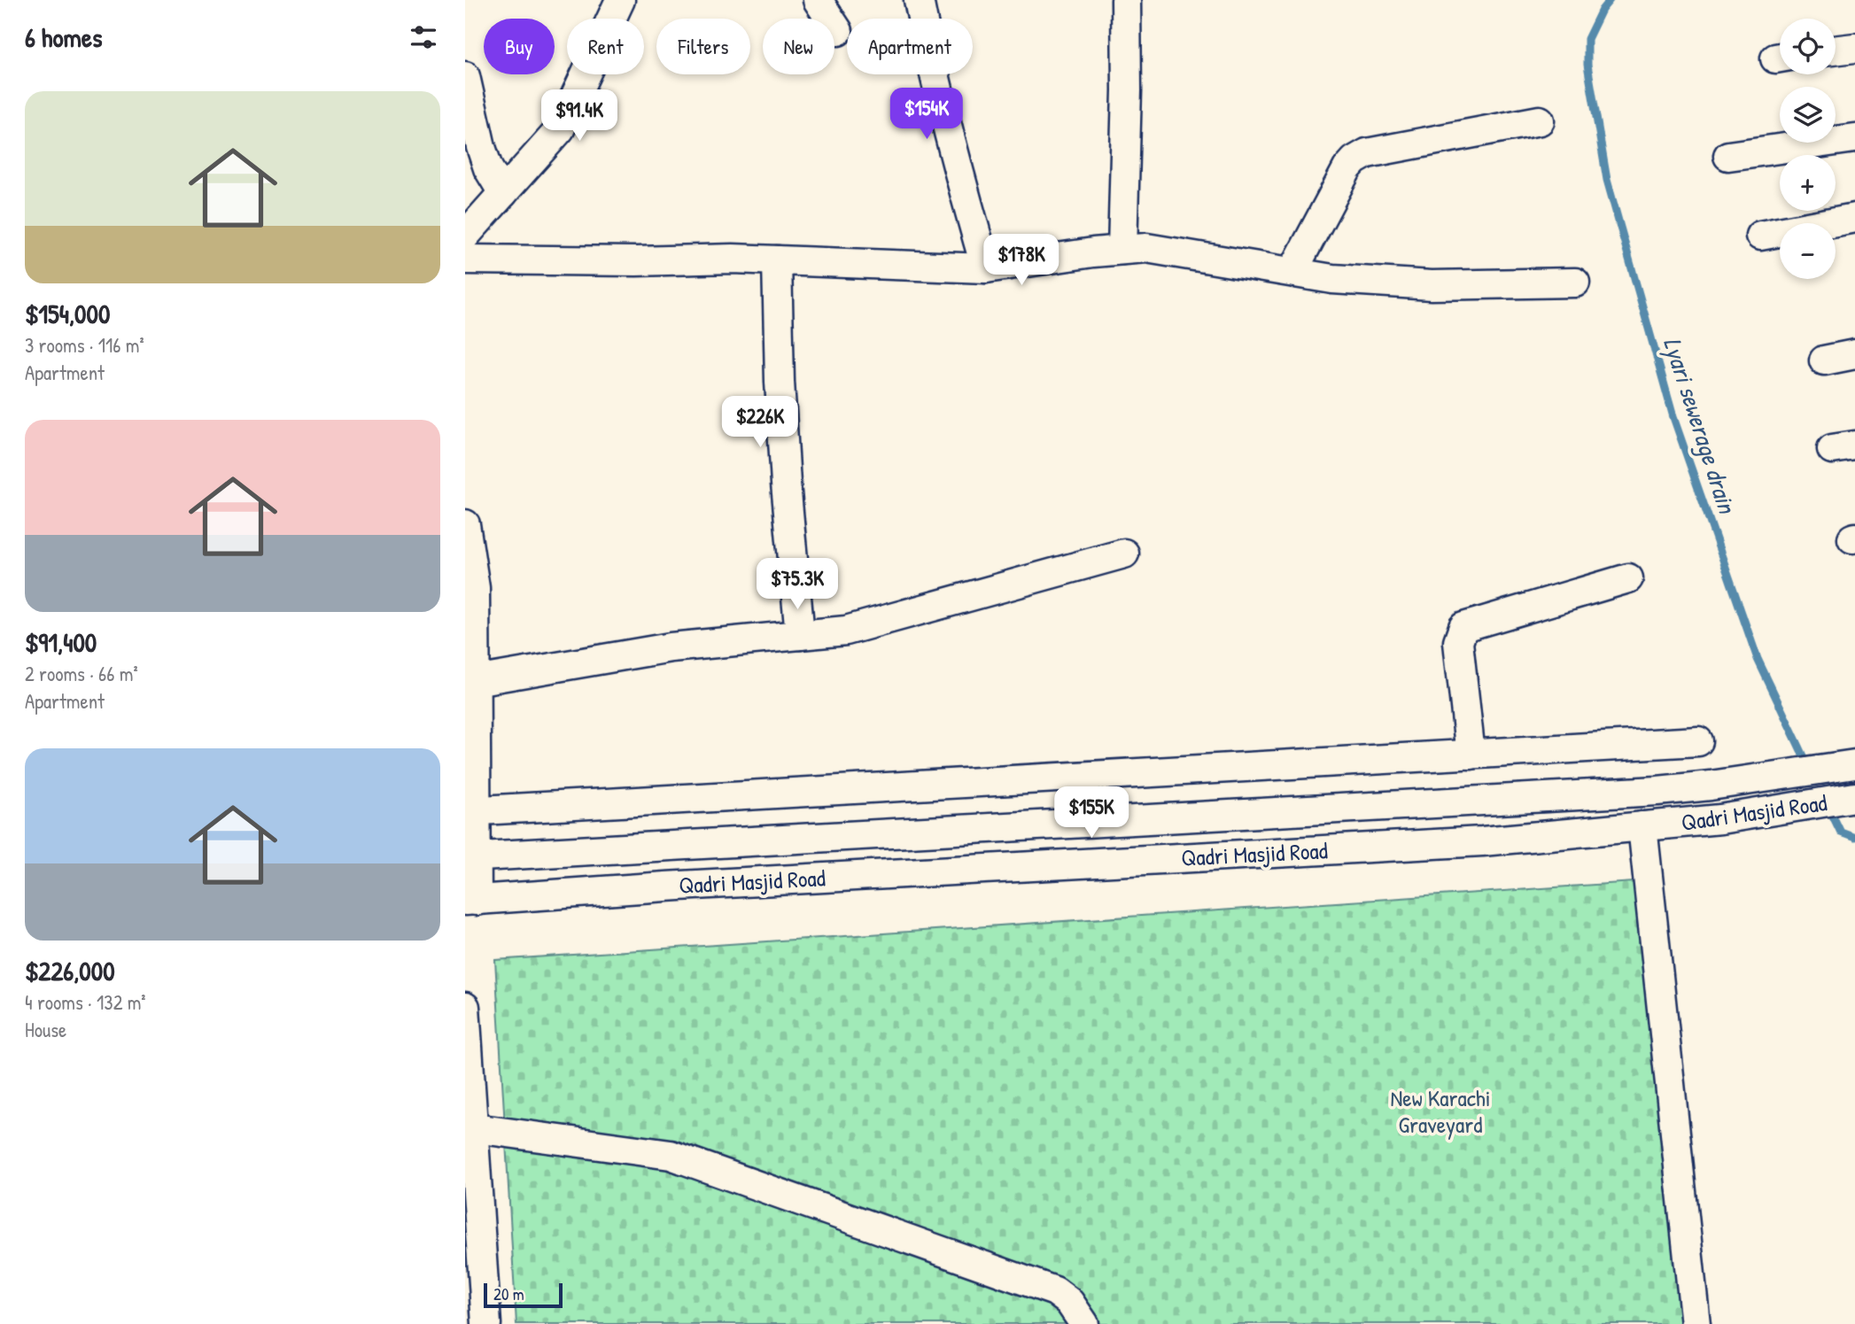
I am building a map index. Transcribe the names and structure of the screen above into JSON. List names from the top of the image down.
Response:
{
  "streets": {
    "street": ["Qadri Masjid Road"]
  },
  "water": ["Lyari sewerage drain"],
  "parks": ["New Karachi Graveyard"],
  "scale_bar": "20 m",
  "page": {
    "heading": "6 homes",
    "map_buttons": ["+", "−"],
    "chip": [
      "Buy",
      "Rent",
      "Filters",
      "New",
      "Apartment"
    ],
    "list": [
      {
        "name": "$154,000",
        "note": "3 rooms · 116 m² · Apartment"
      },
      {
        "name": "$91,400",
        "note": "2 rooms · 66 m² · Apartment"
      },
      {
        "name": "$226,000",
        "note": "4 rooms · 132 m² · House"
      }
    ],
    "price": [
      "$154K",
      "$91.4K",
      "$178K",
      "$226K",
      "$75.3K",
      "$155K"
    ],
    "scale": "20 m"
  }
}
